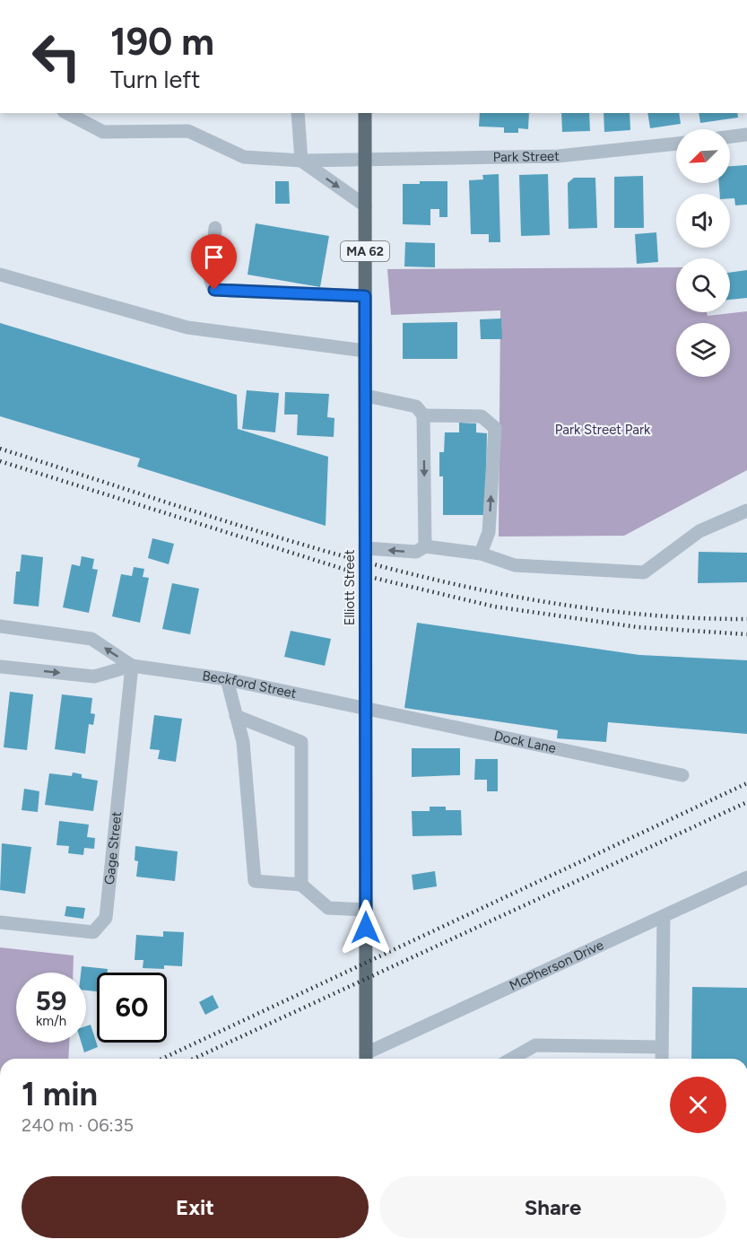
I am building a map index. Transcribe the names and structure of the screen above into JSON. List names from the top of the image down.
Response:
{
  "streets": {
    "main road": ["MA 62", "Elliott Street"],
    "street": [
      "Park Street",
      "Beckford Street",
      "Dock Lane",
      "Gage Street",
      "McPherson Drive"
    ]
  },
  "crossings": [
    ["Park Street", "Elliott Street"],
    ["Elliott Street", "Beckford Street"],
    ["Elliott Street", "Dock Lane"],
    ["Elliott Street", "McPherson Drive"],
    ["Beckford Street", "Dock Lane"],
    ["Beckford Street", "Gage Street"]
  ],
  "parks": ["Park Street Park"],
  "north": "bottom left",
  "page": {
    "turn": ["190 m", "Turn left"],
    "speed": "59 km/h",
    "limit": "60",
    "heading": ["1 min", "240 m · 06:35"],
    "buttons": ["Exit", "Share"]
  }
}
